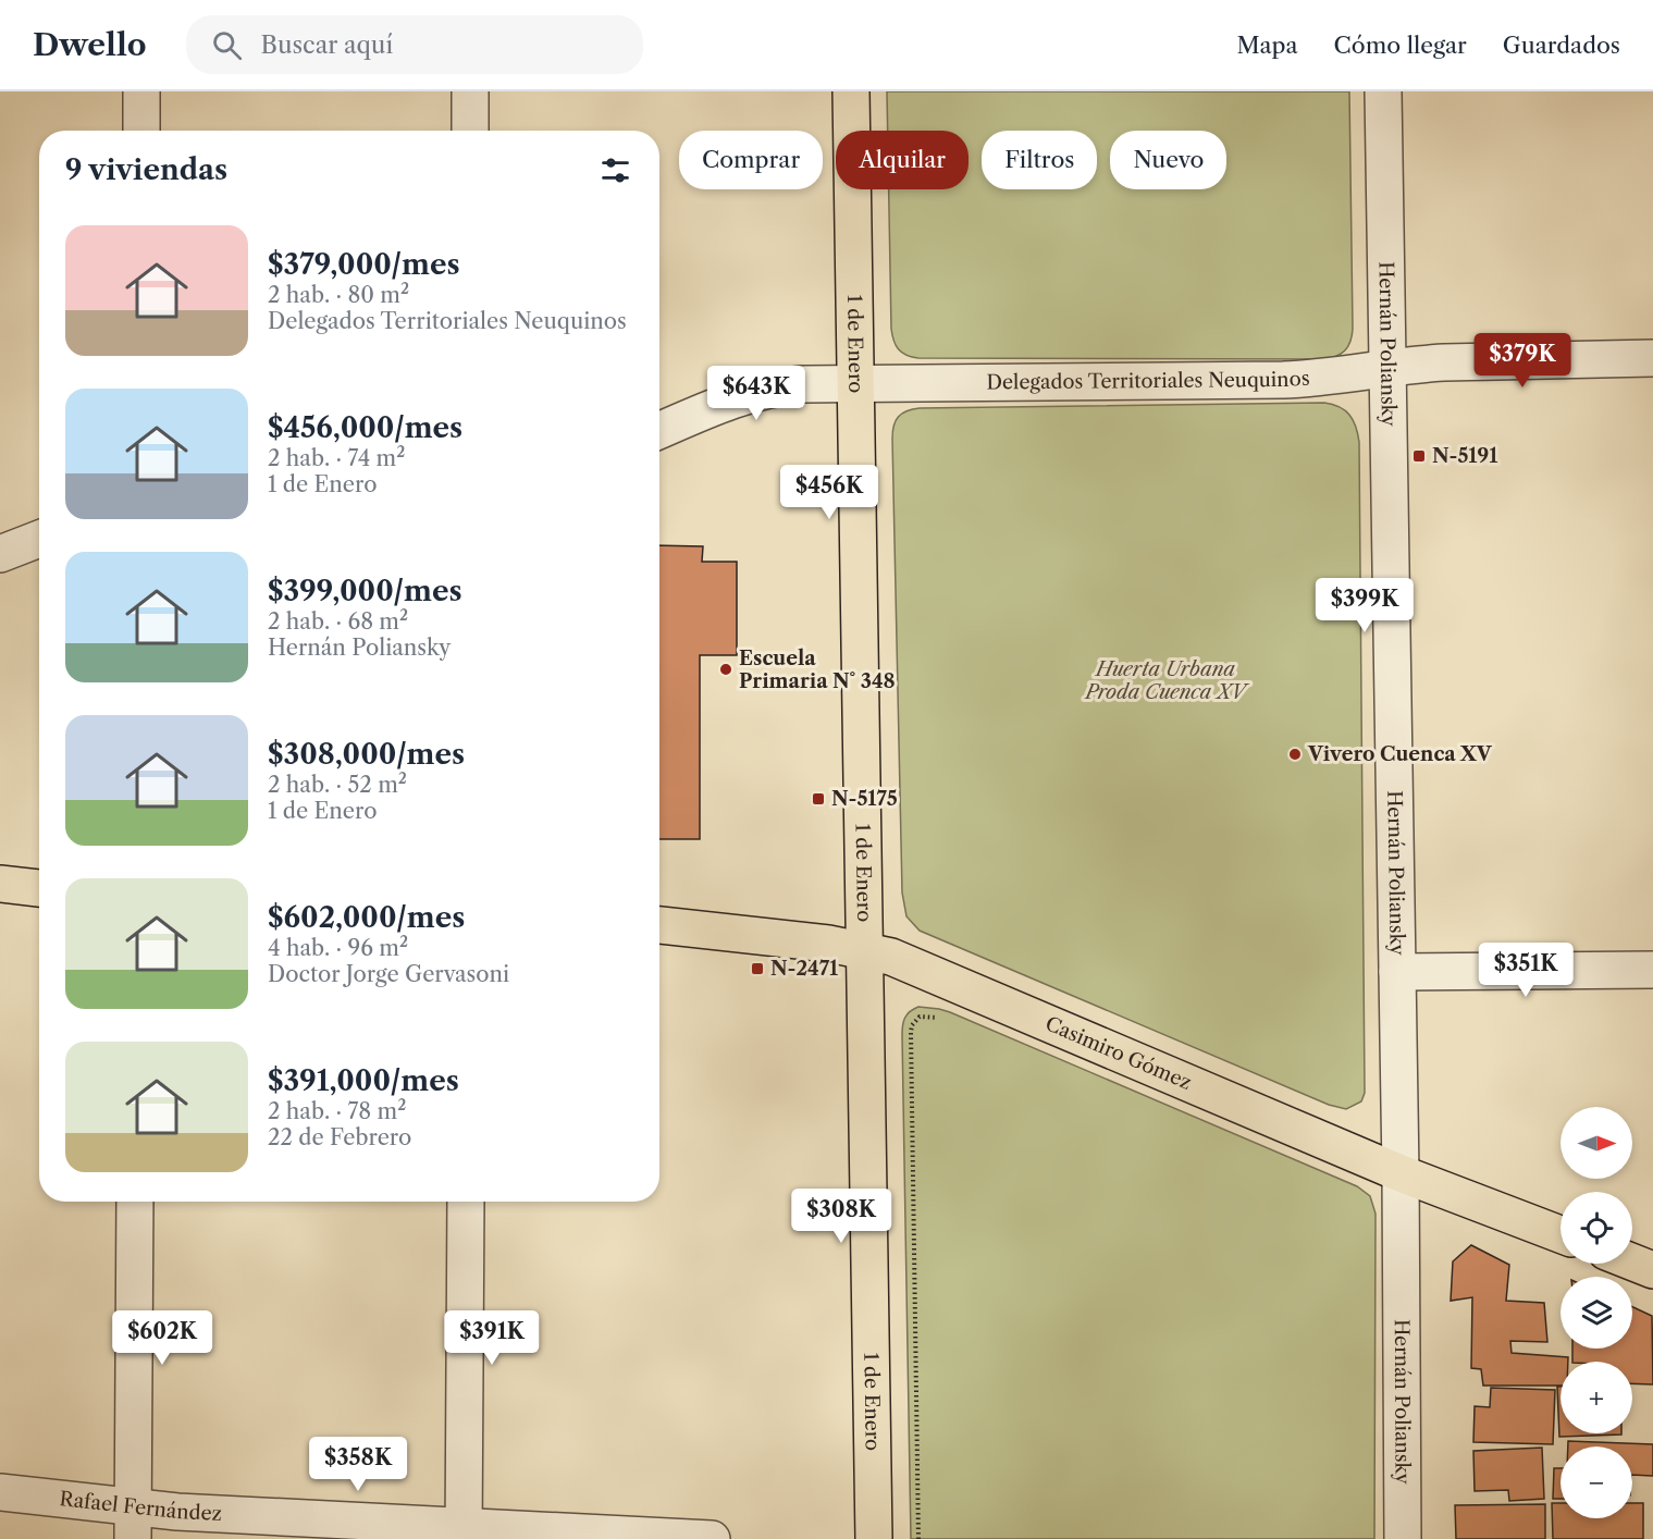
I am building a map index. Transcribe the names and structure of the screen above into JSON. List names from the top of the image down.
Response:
{
  "streets": {
    "main road": ["1 de Enero", "Casimiro Gómez"],
    "street": ["Hernán Poliansky", "Delegados Territoriales Neuquinos", "Rafael Fernández"]
  },
  "crossings": [
    ["1 de Enero", "Delegados Territoriales Neuquinos"],
    ["1 de Enero", "Casimiro Gómez"],
    ["Hernán Poliansky", "Delegados Territoriales Neuquinos"],
    ["Hernán Poliansky", "Casimiro Gómez"]
  ],
  "parks": ["Huerta Urbana Proda Cuenca XV"],
  "places": {
    "transit": ["N-5191", "N-5175", "N-2471"],
    "other": ["Escuela Primaria N° 348", "Vivero Cuenca XV"]
  },
  "north": "right",
  "page": {
    "header": "Dwello",
    "search": "Buscar aquí",
    "nav": ["Mapa", "Cómo llegar", "Guardados"],
    "chip": [
      "Comprar",
      "Alquilar",
      "Filtros",
      "Nuevo"
    ],
    "heading": "9 viviendas",
    "list": [
      {
        "name": "$379,000/mes",
        "note": "2 hab. · 80 m² · Delegados Territoriales Neuquinos"
      },
      {
        "name": "$456,000/mes",
        "note": "2 hab. · 74 m² · 1 de Enero"
      },
      {
        "name": "$399,000/mes",
        "note": "2 hab. · 68 m² · Hernán Poliansky"
      },
      {
        "name": "$308,000/mes",
        "note": "2 hab. · 52 m² · 1 de Enero"
      },
      {
        "name": "$602,000/mes",
        "note": "4 hab. · 96 m² · Doctor Jorge Gervasoni"
      },
      {
        "name": "$391,000/mes",
        "note": "2 hab. · 78 m² · 22 de Febrero"
      }
    ],
    "price": [
      "$379K",
      "$643K",
      "$456K",
      "$399K",
      "$351K",
      "$308K",
      "$602K",
      "$391K",
      "$358K"
    ],
    "map_buttons": ["+", "−"]
  }
}
